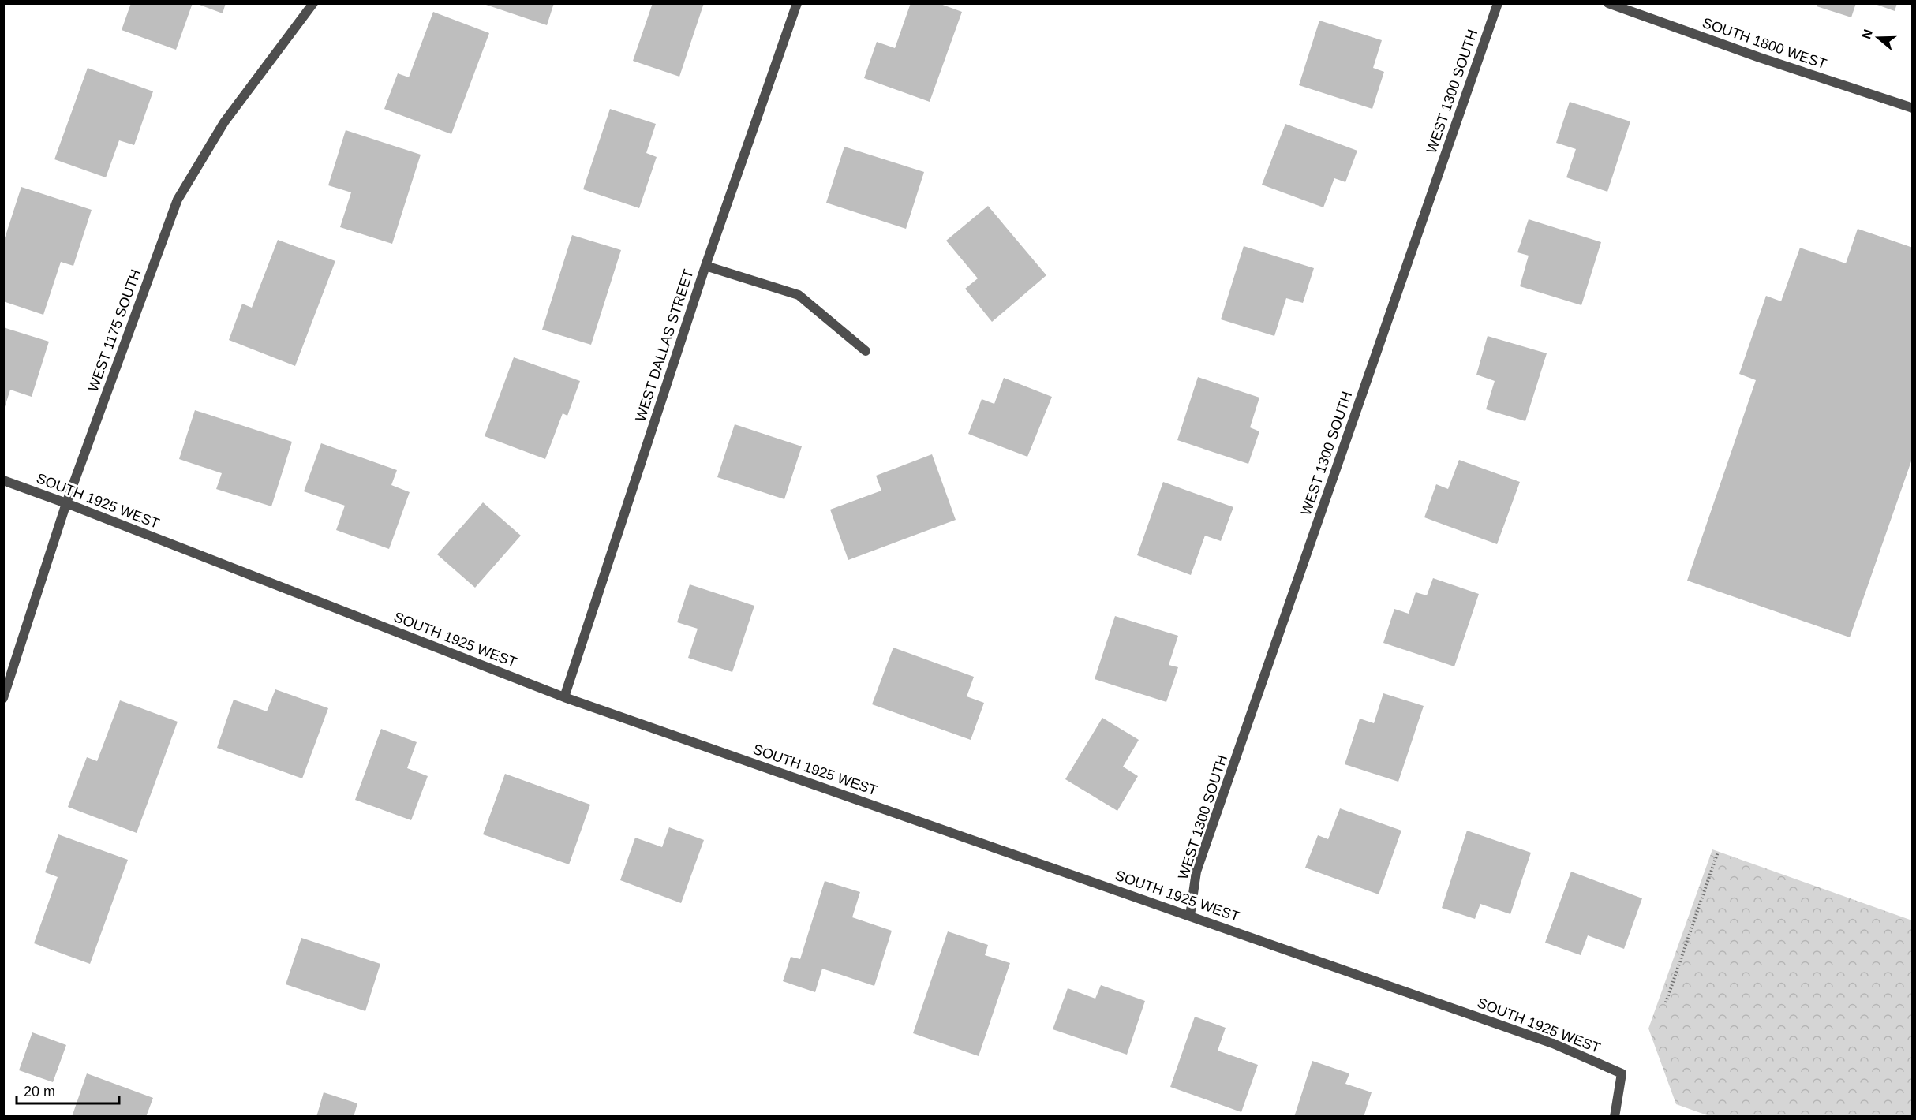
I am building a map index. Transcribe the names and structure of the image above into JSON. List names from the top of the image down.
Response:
{
  "streets": {
    "street": [
      "SOUTH 1800 WEST",
      "WEST 1300 SOUTH",
      "WEST 1175 SOUTH",
      "WEST DALLAS STREET",
      "SOUTH 1925 WEST"
    ]
  },
  "crossings": [
    ["WEST 1300 SOUTH", "SOUTH 1925 WEST"],
    ["WEST 1175 SOUTH", "SOUTH 1925 WEST"],
    ["WEST DALLAS STREET", "SOUTH 1925 WEST"]
  ],
  "scale_bar": "20 m",
  "north": "left"
}
